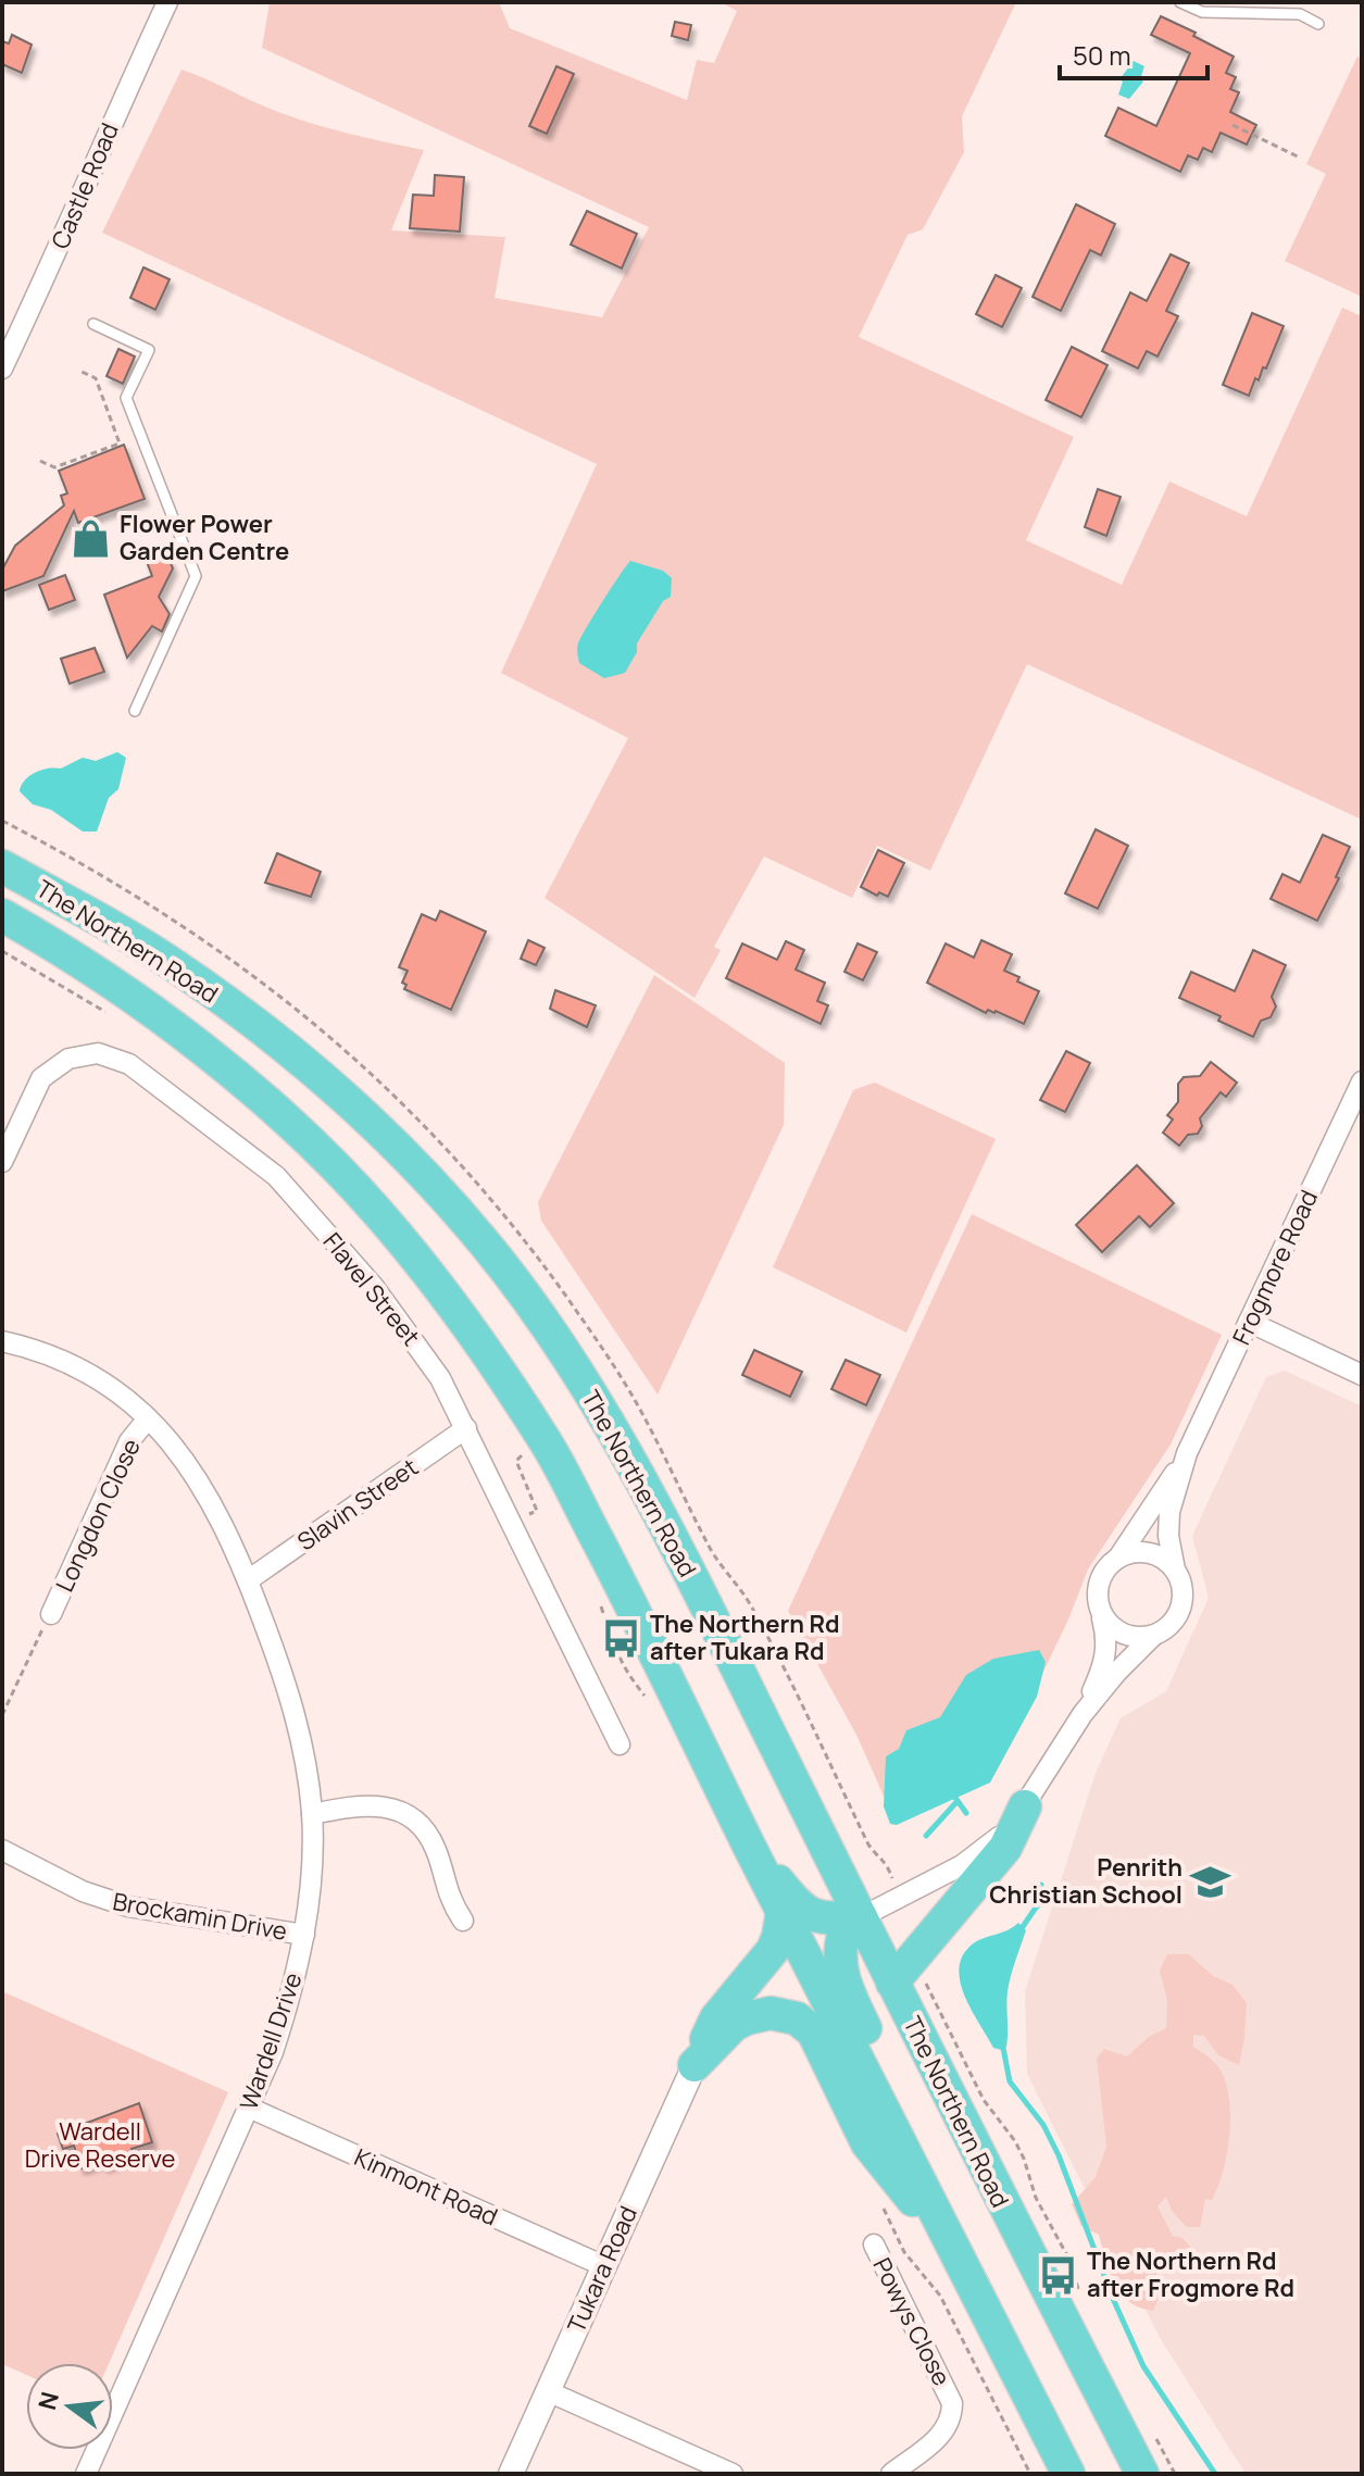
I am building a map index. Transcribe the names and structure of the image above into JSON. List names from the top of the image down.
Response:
{
  "streets": {
    "highway": ["The Northern Road"],
    "street": [
      "Castle Road",
      "Frogmore Road",
      "Flavel Street",
      "Slavin Street",
      "Longdon Close",
      "Brockamin Drive",
      "Wardell Drive",
      "Kinmont Road",
      "Tukara Road",
      "Powys Close"
    ]
  },
  "crossings": [
    ["Flavel Street", "Slavin Street"],
    ["Slavin Street", "Wardell Drive"],
    ["Longdon Close", "Wardell Drive"],
    ["Brockamin Drive", "Wardell Drive"],
    ["Wardell Drive", "Kinmont Road"],
    ["Kinmont Road", "Tukara Road"]
  ],
  "parks": ["Wardell Drive Reserve"],
  "places": {
    "shop": ["Flower Power Garden Centre"],
    "bus stop": ["The Northern Rd after Tukara Rd", "The Northern Rd after Frogmore Rd"],
    "school or university": ["Penrith Christian School"]
  },
  "scale_bar": "50 m",
  "north": "left"
}
